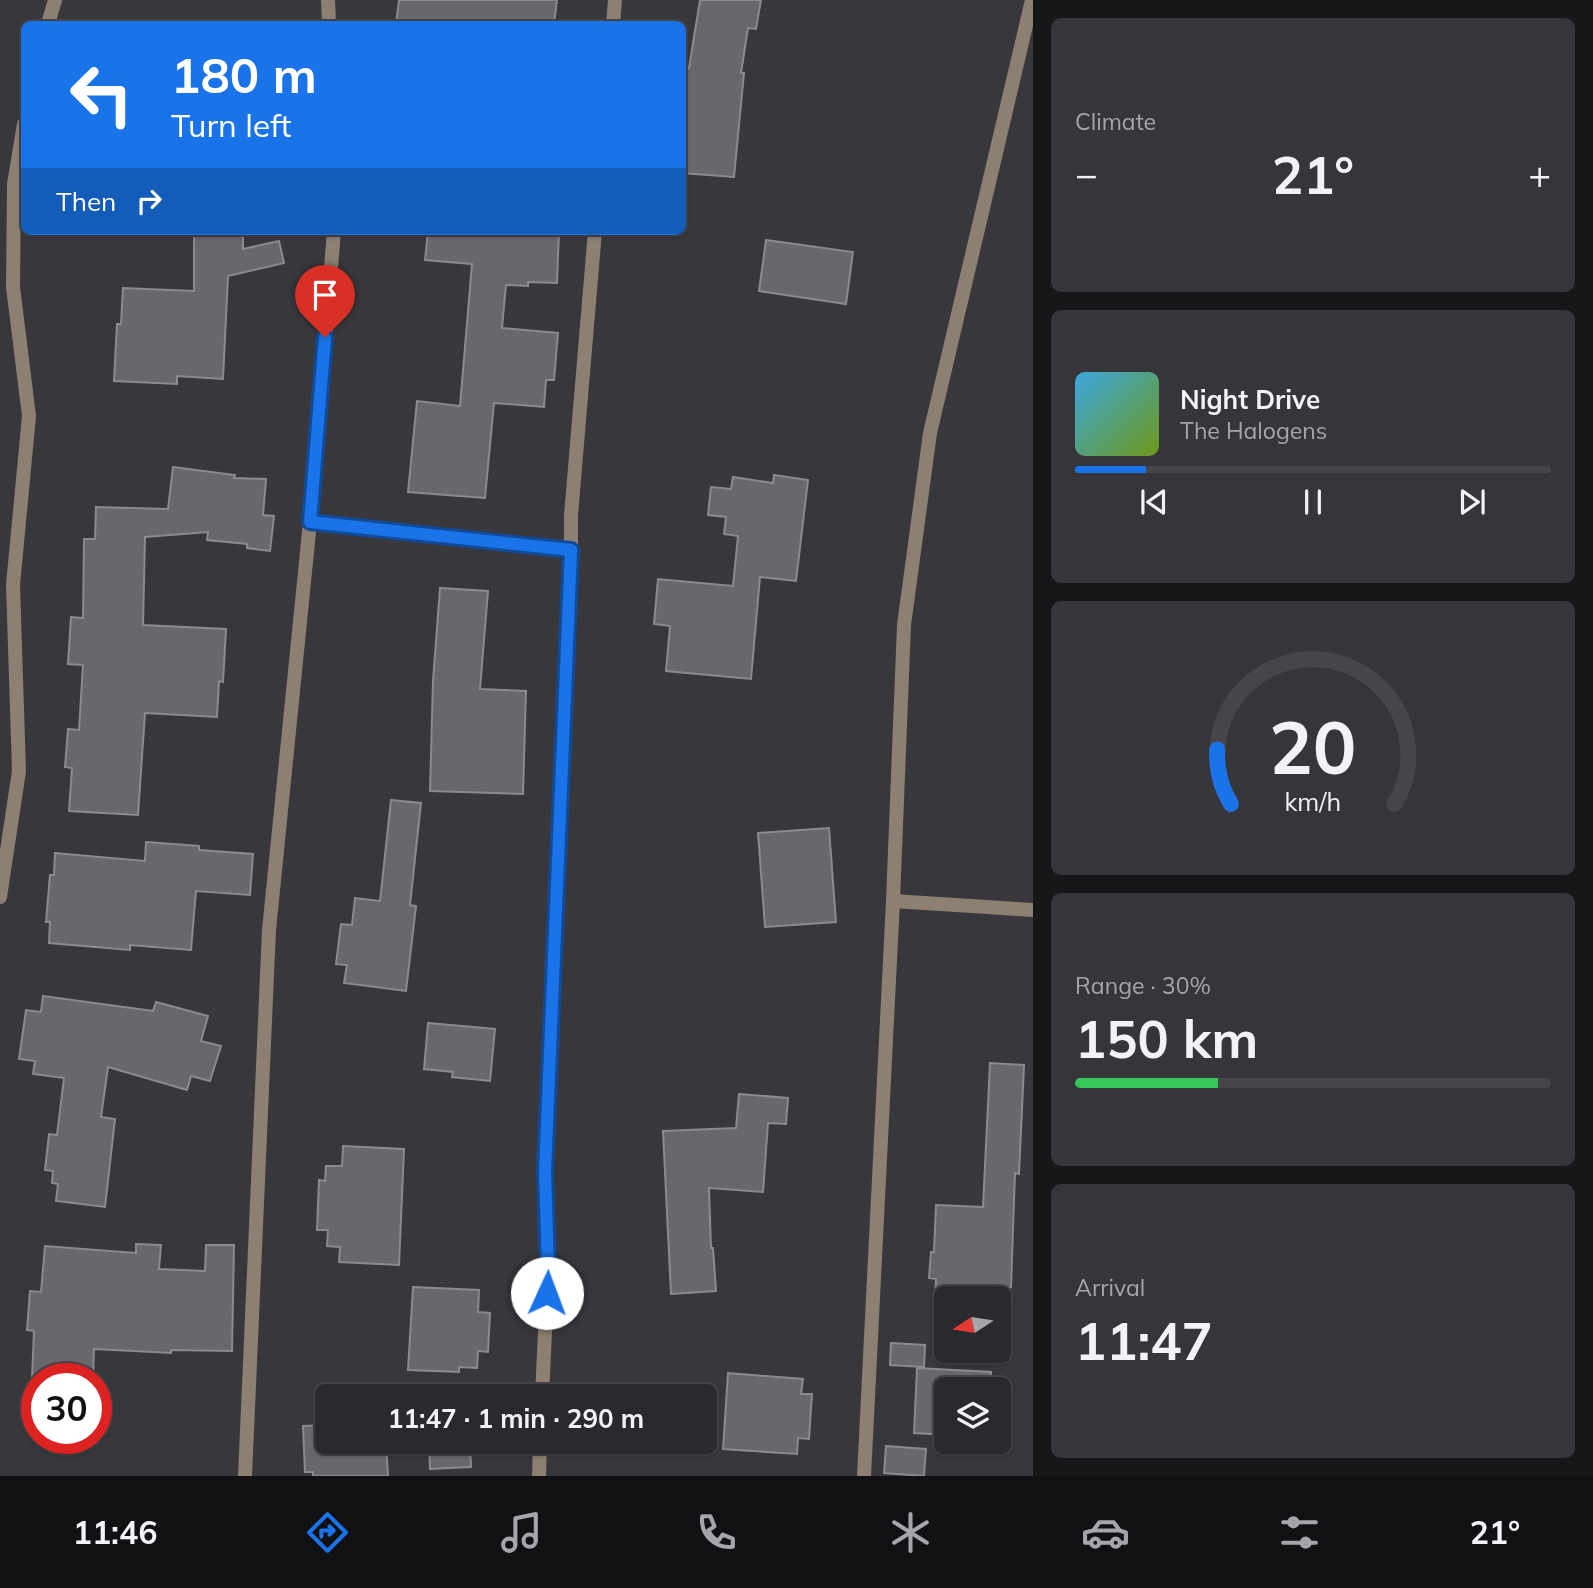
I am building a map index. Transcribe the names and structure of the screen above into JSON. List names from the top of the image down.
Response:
{
  "north": "left",
  "page": {
    "tile": [
      "Climate",
      ["Range · 30%", "150 km"],
      ["Arrival", "11:47"]
    ],
    "turn": ["180 m", "Turn left"],
    "heat": ["−", "21°", "+"],
    "then": "Then",
    "song": ["Night Drive", "The Halogens"],
    "limit": "30",
    "trip": "11:47 · 1 min · 290 m",
    "tabs": ["11:46", "21°"],
    "gauge": ["20", "km/h"]
  }
}
